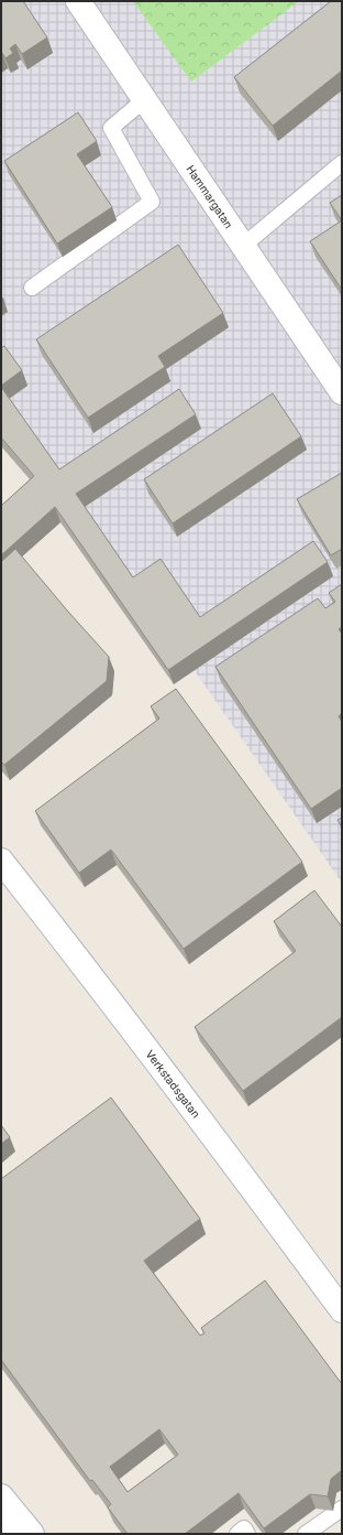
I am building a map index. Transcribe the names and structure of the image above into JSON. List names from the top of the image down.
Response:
{
  "streets": {
    "street": ["Hammargatan", "Verkstadsgatan"]
  }
}
